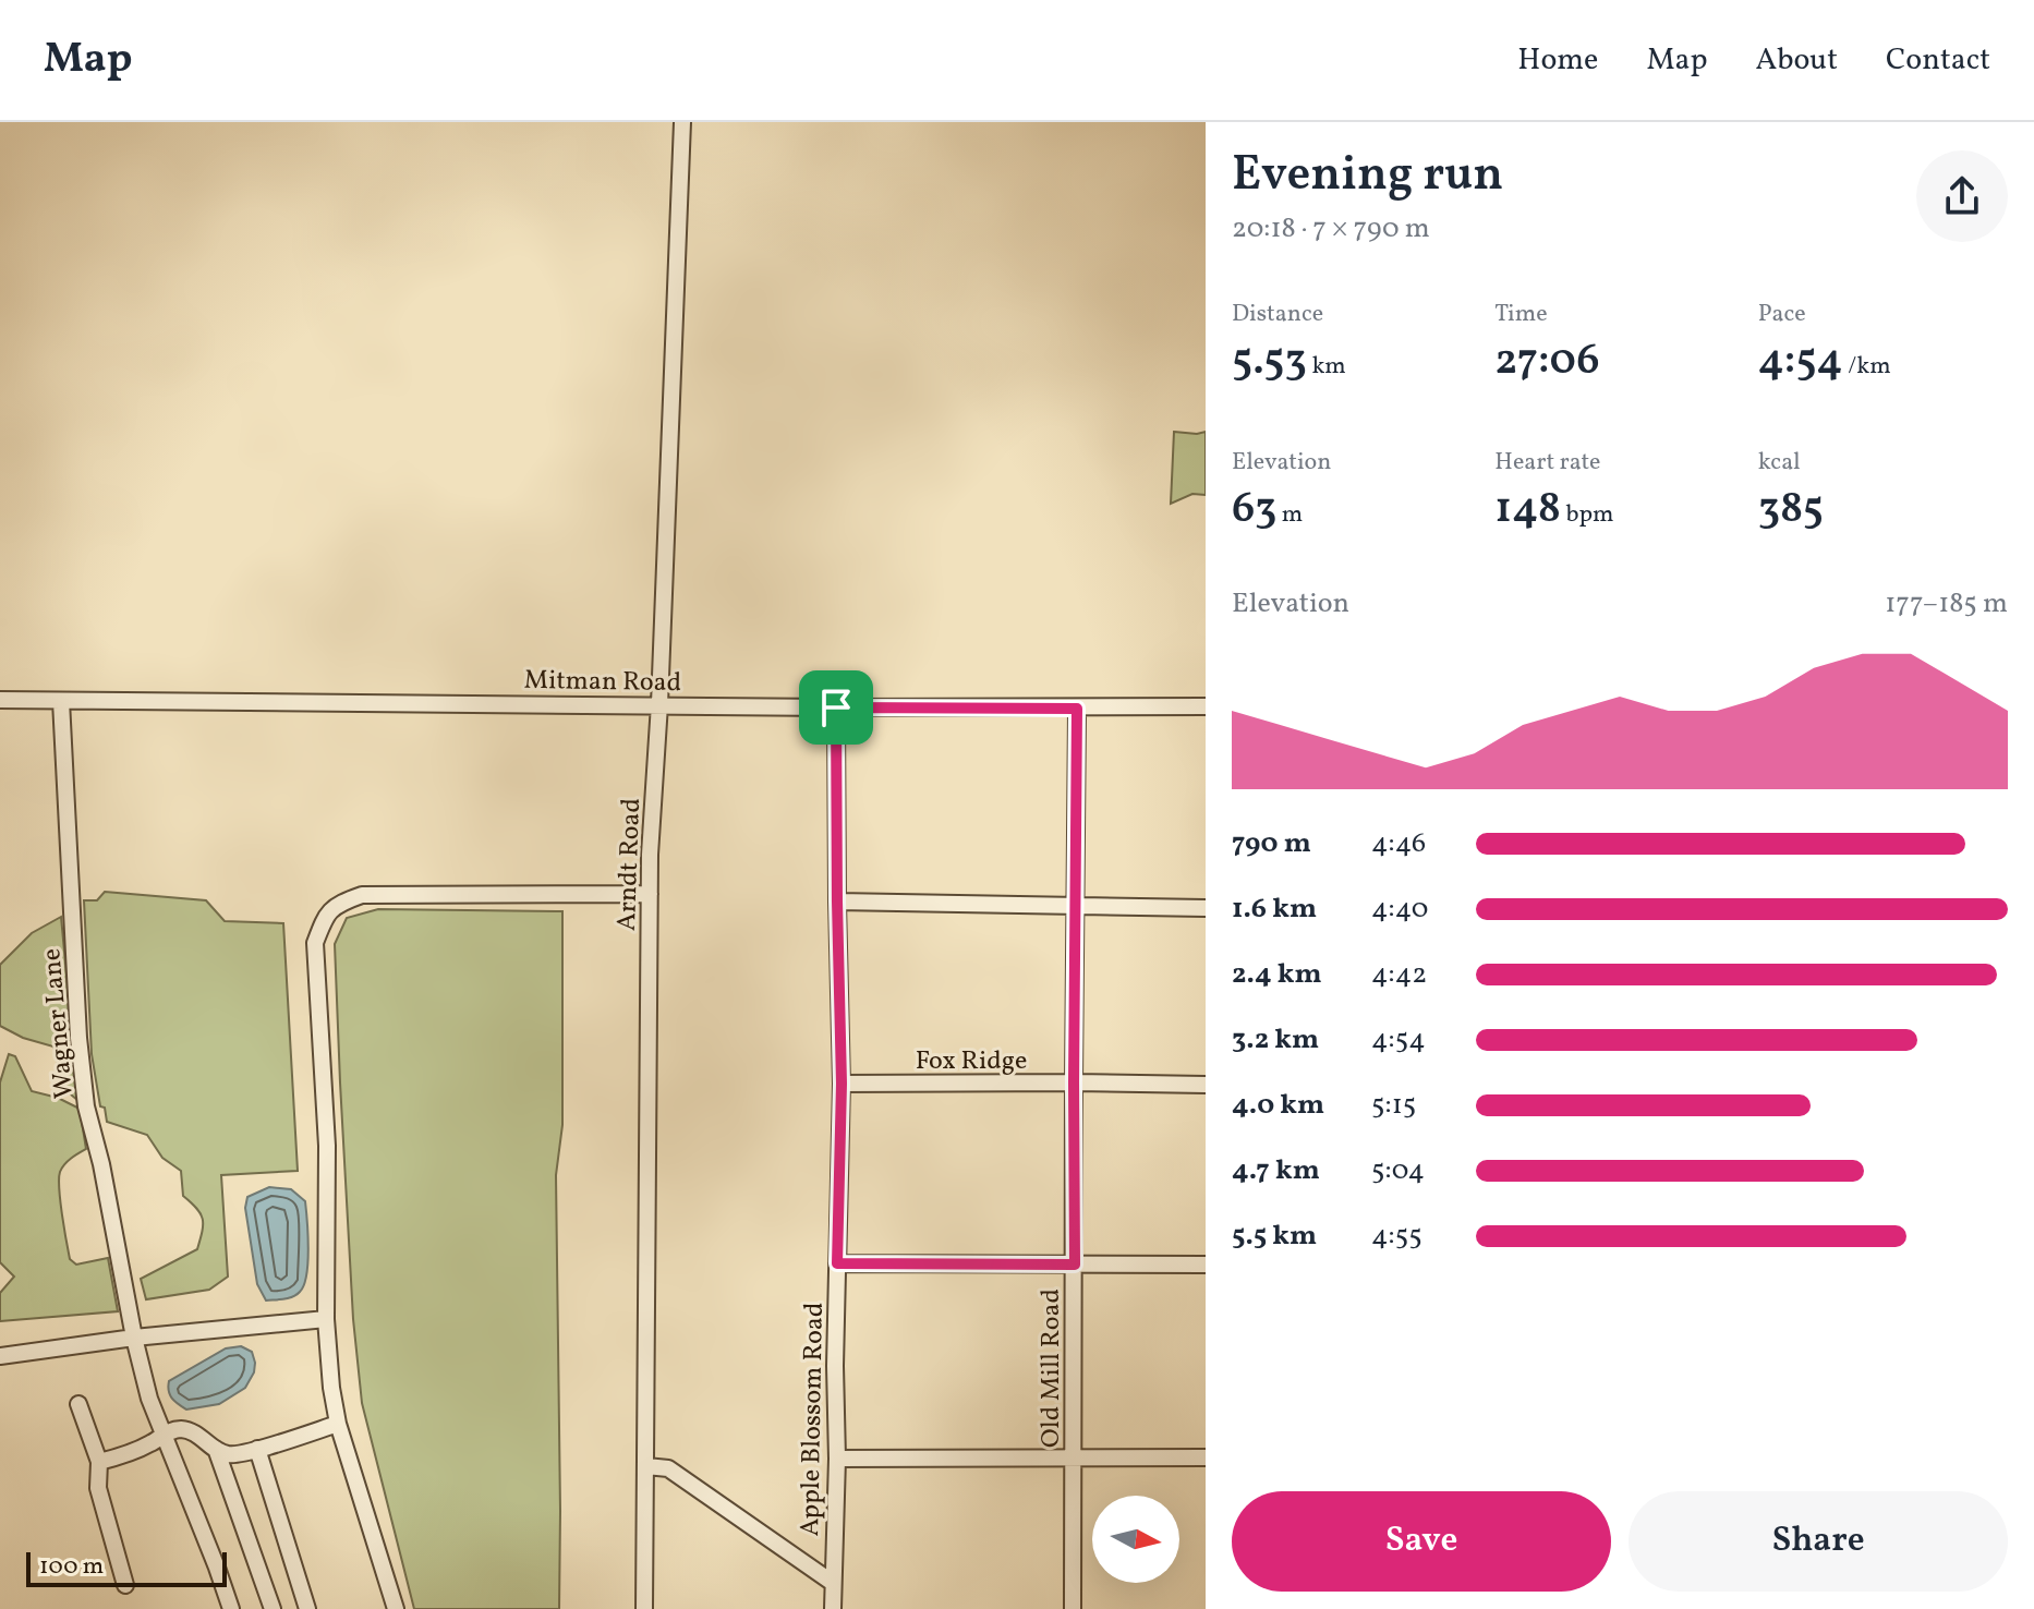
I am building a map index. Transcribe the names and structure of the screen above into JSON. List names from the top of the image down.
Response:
{
  "streets": {
    "street": [
      "Mitman Road",
      "Arndt Road",
      "Wagner Lane",
      "Fox Ridge",
      "Old Mill Road",
      "Apple Blossom Road"
    ]
  },
  "crossings": [
    ["Mitman Road", "Arndt Road"],
    ["Mitman Road", "Wagner Lane"],
    ["Mitman Road", "Old Mill Road"],
    ["Mitman Road", "Apple Blossom Road"],
    ["Fox Ridge", "Old Mill Road"],
    ["Fox Ridge", "Apple Blossom Road"]
  ],
  "scale_bar": "100 m",
  "north": "right",
  "page": {
    "header": "Map",
    "nav": [
      "Home",
      "Map",
      "About",
      "Contact"
    ],
    "heading": ["Evening run", "20:18 · 7 × 790 m"],
    "stats": [
      ["Distance", "5.53 km"],
      ["Time", "27:06"],
      ["Pace", "4:54 /km"],
      ["Elevation", "63 m"],
      ["Heart rate", "148 bpm"],
      ["kcal", "385"]
    ],
    "chart": ["Elevation", "177–185 m"],
    "list": [
      {
        "name": "790 m",
        "note": "4:46"
      },
      {
        "name": "1.6 km",
        "note": "4:40"
      },
      {
        "name": "2.4 km",
        "note": "4:42"
      },
      {
        "name": "3.2 km",
        "note": "4:54"
      },
      {
        "name": "4.0 km",
        "note": "5:15"
      },
      {
        "name": "4.7 km",
        "note": "5:04"
      },
      {
        "name": "5.5 km",
        "note": "4:55"
      }
    ],
    "buttons": ["Save", "Share"],
    "scale": "100 m"
  }
}
